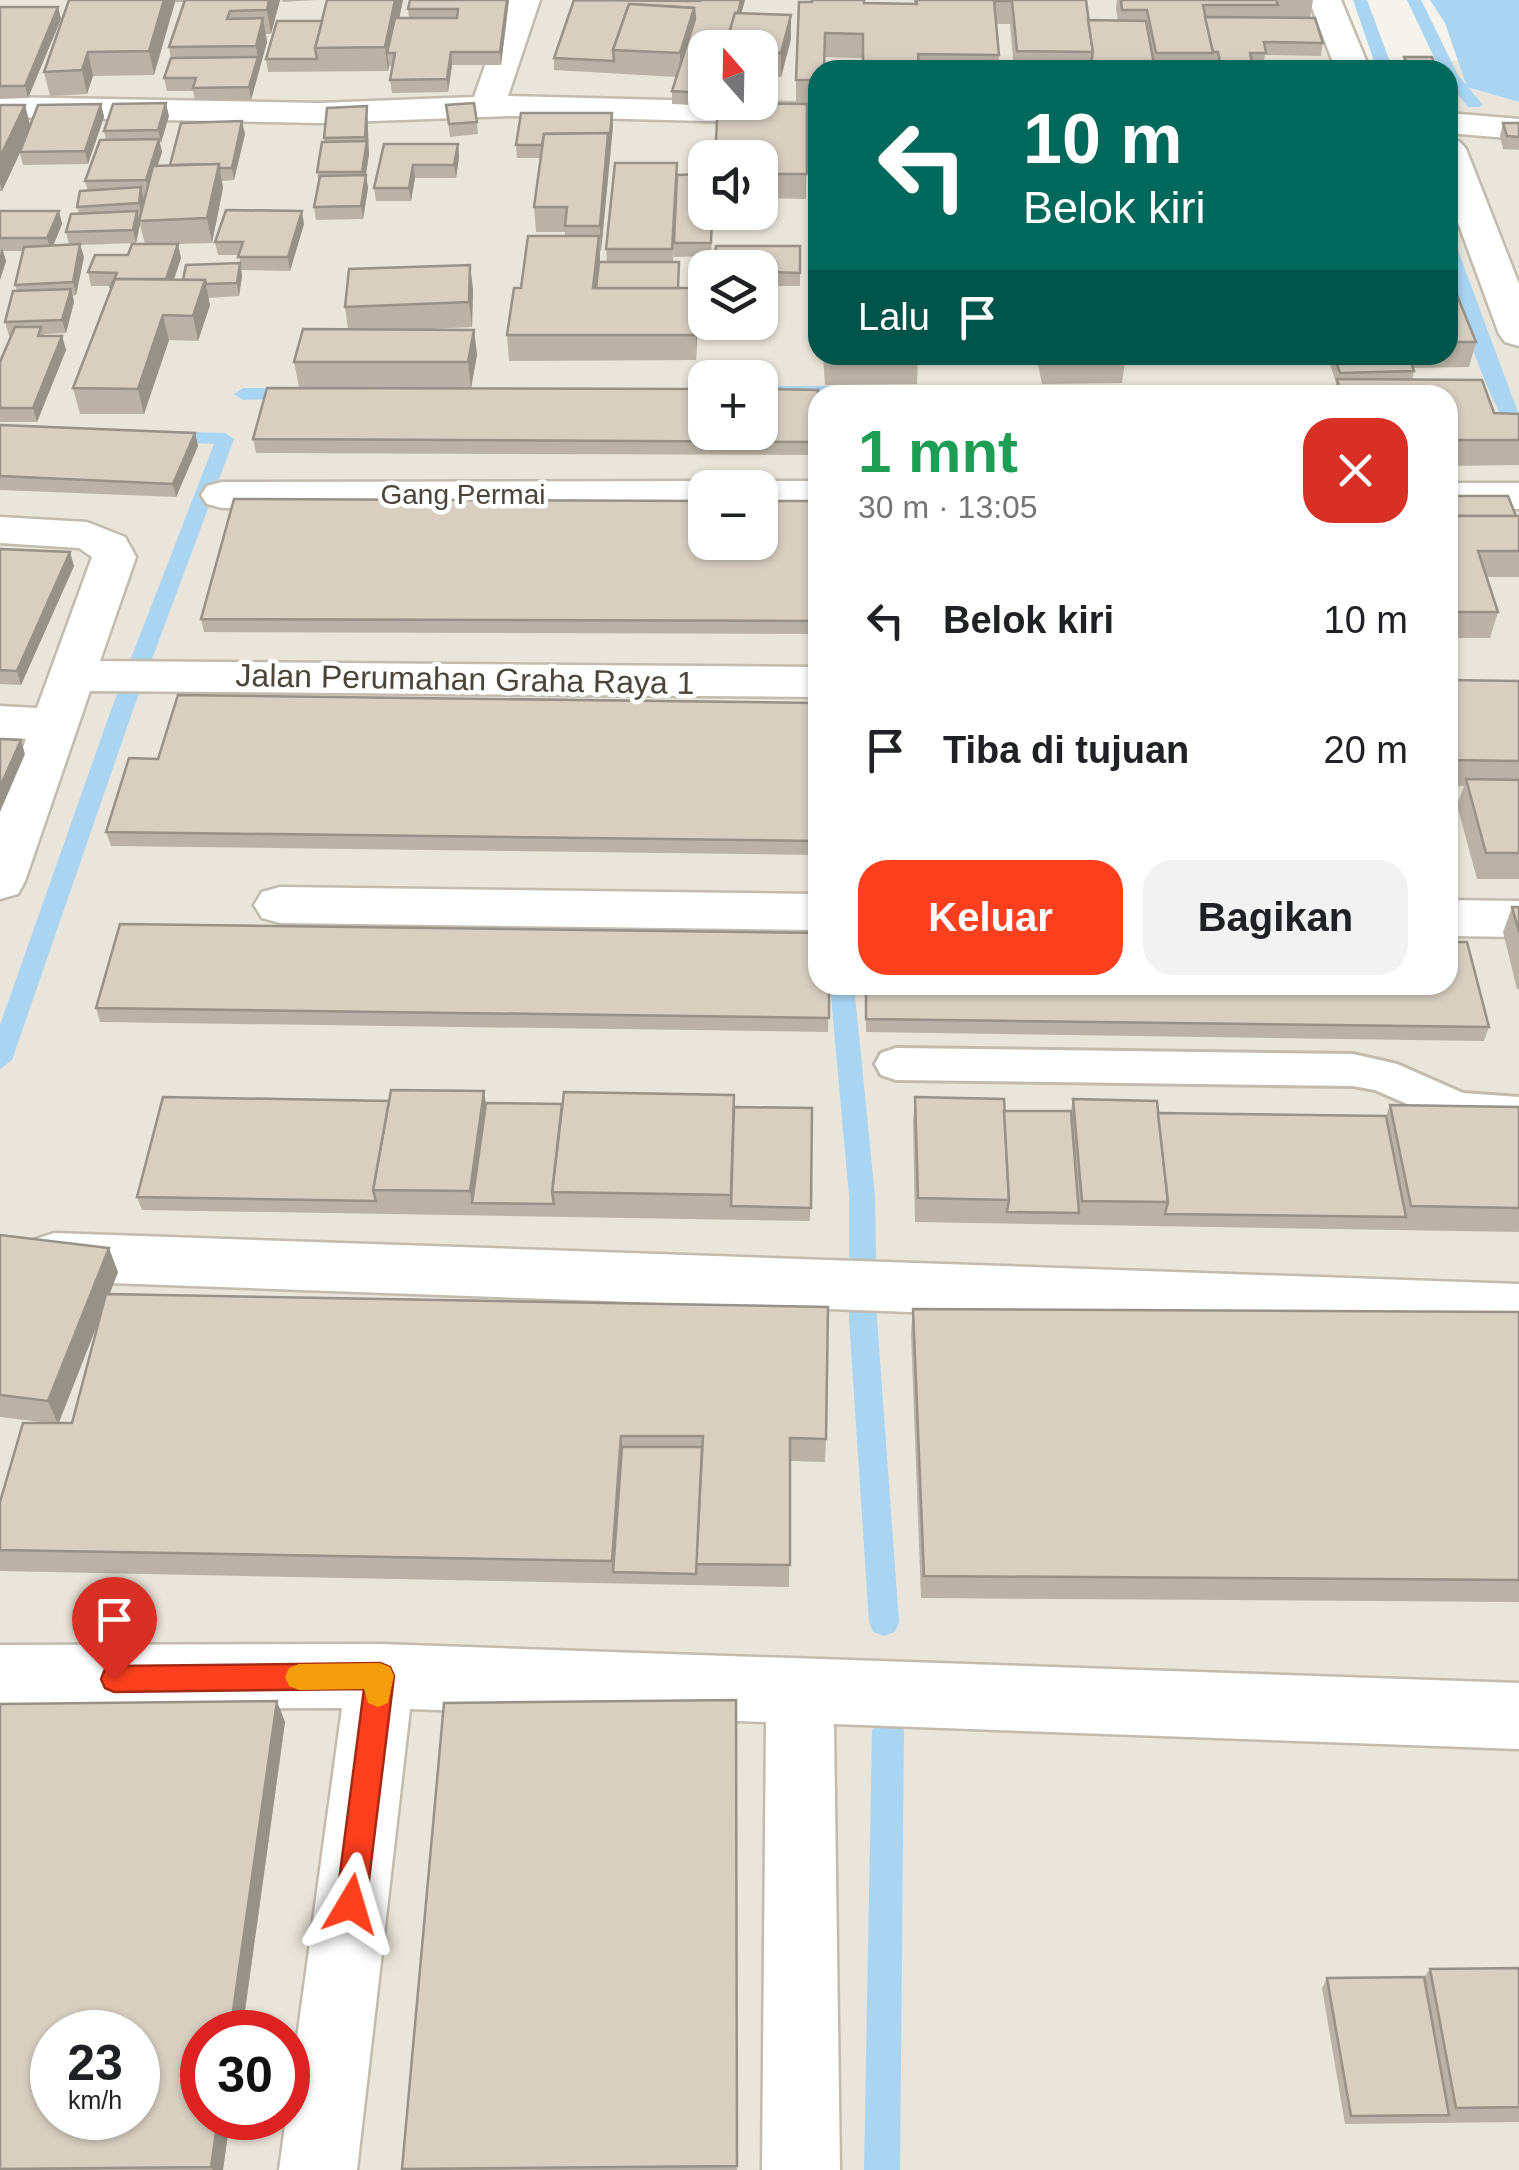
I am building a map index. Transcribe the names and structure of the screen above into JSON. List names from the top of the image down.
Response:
{
  "streets": {
    "street": ["Gang Permai", "Jalan Perumahan Graha Raya 1"]
  },
  "north": "top",
  "page": {
    "map_buttons": ["+", "−"],
    "turn": ["10 m", "Belok kiri"],
    "then": "Lalu",
    "heading": ["1 mnt", "30 m · 13:05"],
    "list": [
      {
        "name": "Belok kiri",
        "value": "10 m"
      },
      {
        "name": "Tiba di tujuan",
        "value": "20 m"
      }
    ],
    "buttons": ["Keluar", "Bagikan"],
    "speed": "23 km/h",
    "limit": "30"
  }
}
